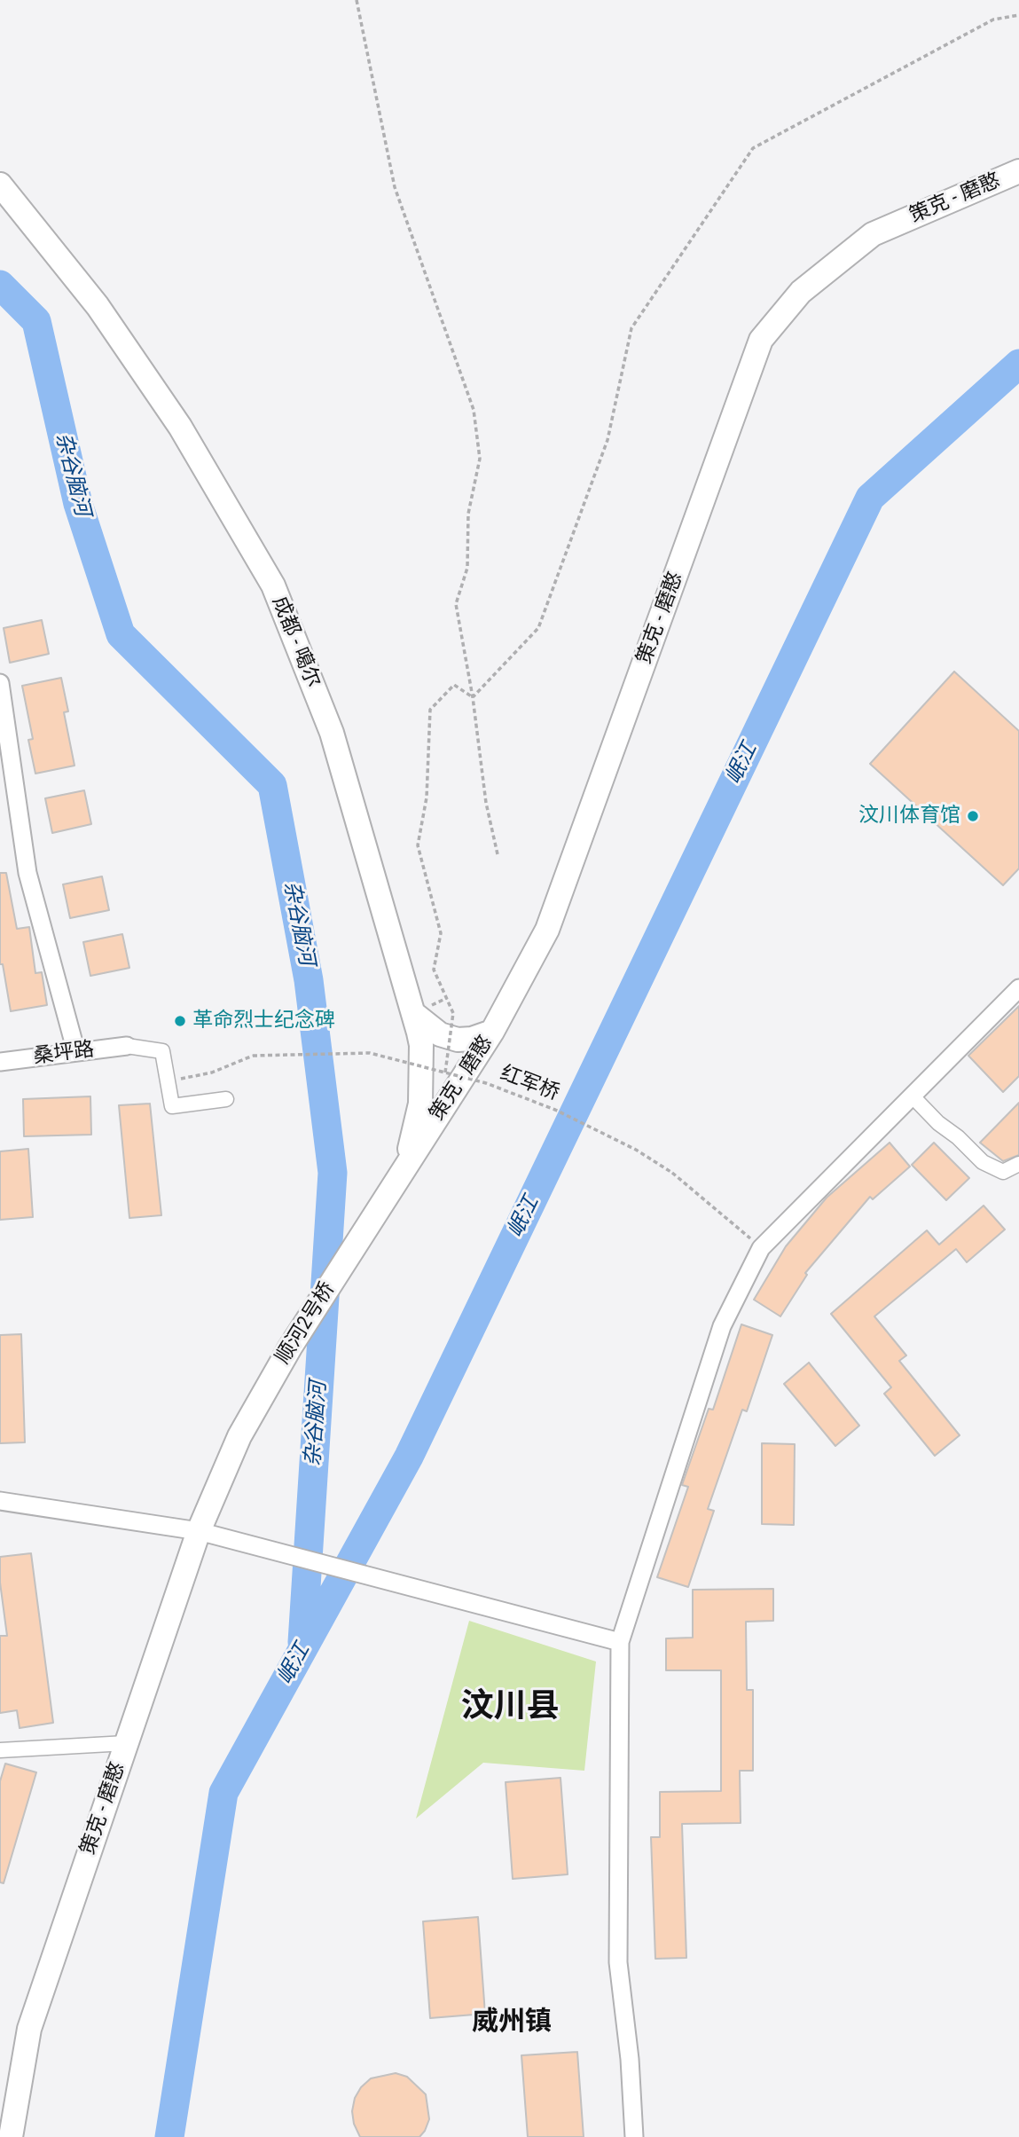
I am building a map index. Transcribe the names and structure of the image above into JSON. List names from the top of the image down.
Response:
{
  "streets": {
    "highway": ["策克 - 磨憨", "成都 - 噶尔", "顺河2号桥"],
    "street": ["桑坪路"],
    "path": ["红军桥"]
  },
  "crossings": [
    ["策克 - 磨憨", "成都 - 噶尔"],
    ["策克 - 磨憨", "顺河2号桥"],
    ["成都 - 噶尔", "顺河2号桥"]
  ],
  "districts": ["汶川县", "威州镇"],
  "water": ["杂谷脑河", "岷江"],
  "places": ["汶川体育馆", "革命烈士纪念碑"]
}
